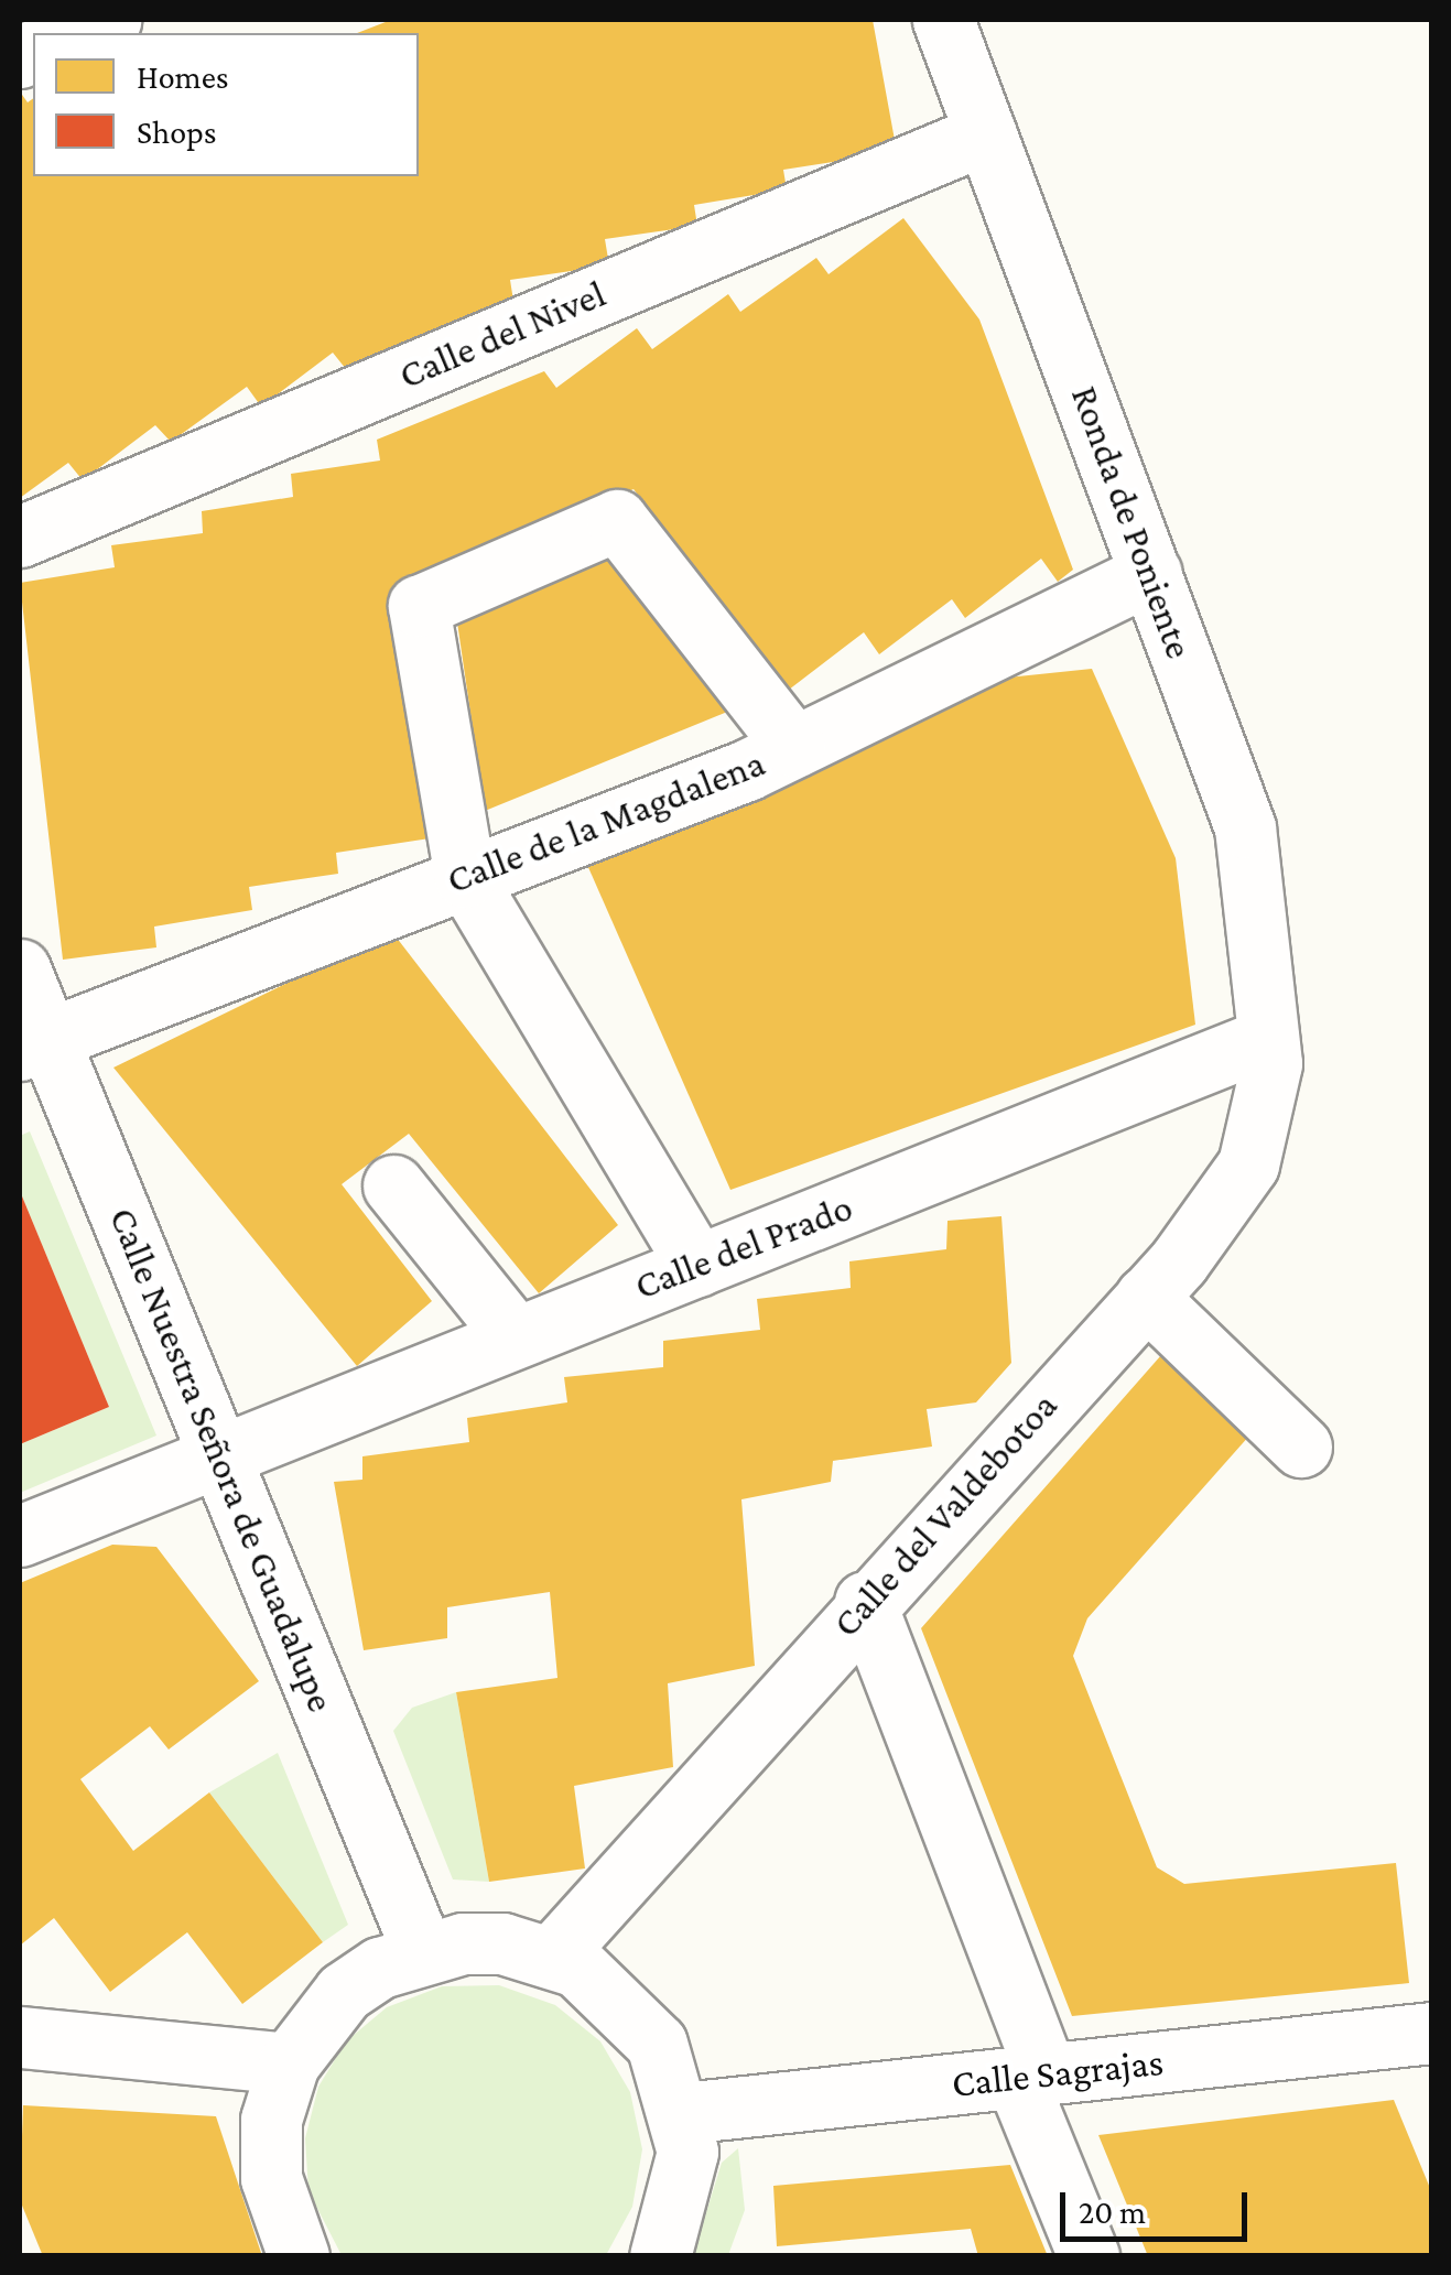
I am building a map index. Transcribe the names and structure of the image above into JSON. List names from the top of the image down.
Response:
{
  "streets": {
    "street": [
      "Calle del Nivel",
      "Ronda de Poniente",
      "Calle de la Magdalena",
      "Calle del Prado",
      "Calle Nuestra Señora de Guadalupe",
      "Calle del Valdebotoa",
      "Calle Sagrajas"
    ]
  },
  "crossings": [
    ["Calle del Nivel", "Ronda de Poniente"],
    ["Ronda de Poniente", "Calle de la Magdalena"],
    ["Ronda de Poniente", "Calle del Prado"],
    ["Ronda de Poniente", "Calle del Valdebotoa"],
    ["Calle de la Magdalena", "Calle Nuestra Señora de Guadalupe"],
    ["Calle del Prado", "Calle Nuestra Señora de Guadalupe"],
    ["Calle del Prado", "Calle del Valdebotoa"]
  ],
  "legend": ["Homes", "Shops"],
  "scale_bar": "20 m"
}
